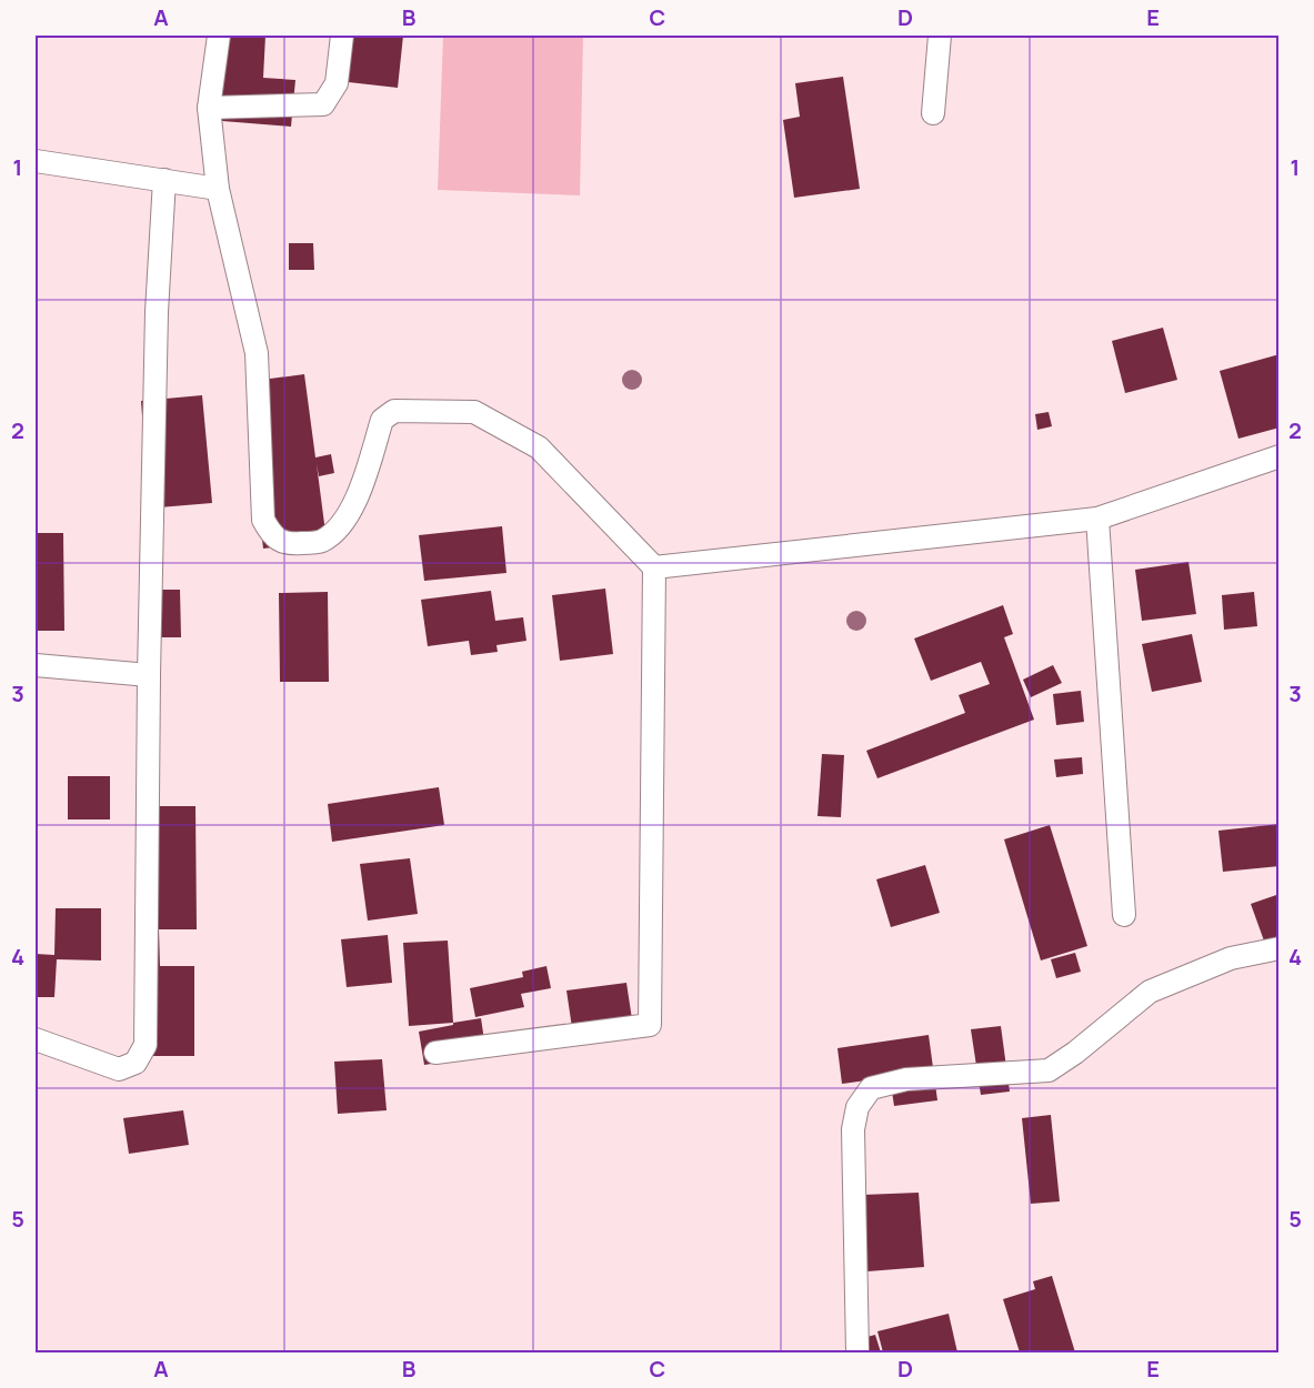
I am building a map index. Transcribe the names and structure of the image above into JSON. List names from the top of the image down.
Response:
{
  "grid": {
    "columns": [
      "A",
      "B",
      "C",
      "D",
      "E"
    ],
    "rows": [
      "1",
      "2",
      "3",
      "4",
      "5"
    ]
  }
}
